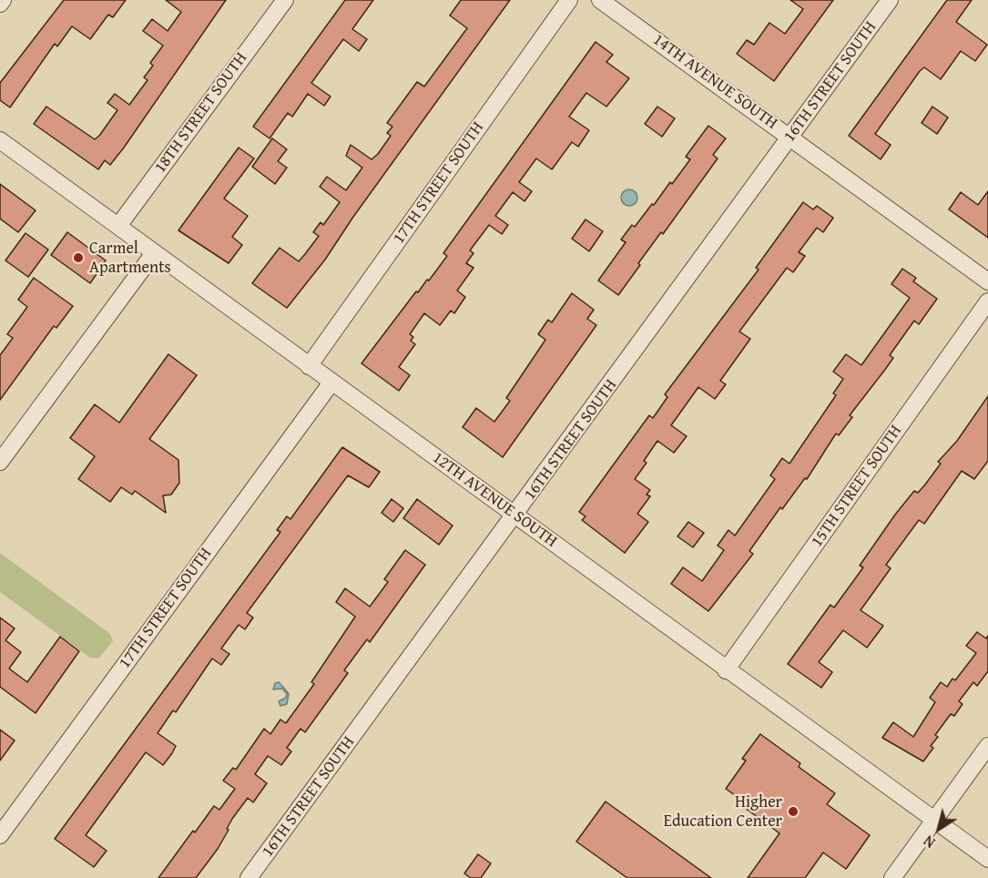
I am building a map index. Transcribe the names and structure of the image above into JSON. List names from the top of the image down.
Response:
{
  "streets": {
    "street": [
      "14TH AVENUE SOUTH",
      "16TH STREET SOUTH",
      "18TH STREET SOUTH",
      "17TH STREET SOUTH",
      "15TH STREET SOUTH",
      "12TH AVENUE SOUTH"
    ]
  },
  "crossings": [
    ["14TH AVENUE SOUTH", "16TH STREET SOUTH"],
    ["16TH STREET SOUTH", "12TH AVENUE SOUTH"],
    ["18TH STREET SOUTH", "12TH AVENUE SOUTH"],
    ["17TH STREET SOUTH", "12TH AVENUE SOUTH"],
    ["15TH STREET SOUTH", "12TH AVENUE SOUTH"]
  ],
  "places": ["Carmel Apartments", "Higher Education Center"],
  "north": "bottom left"
}
